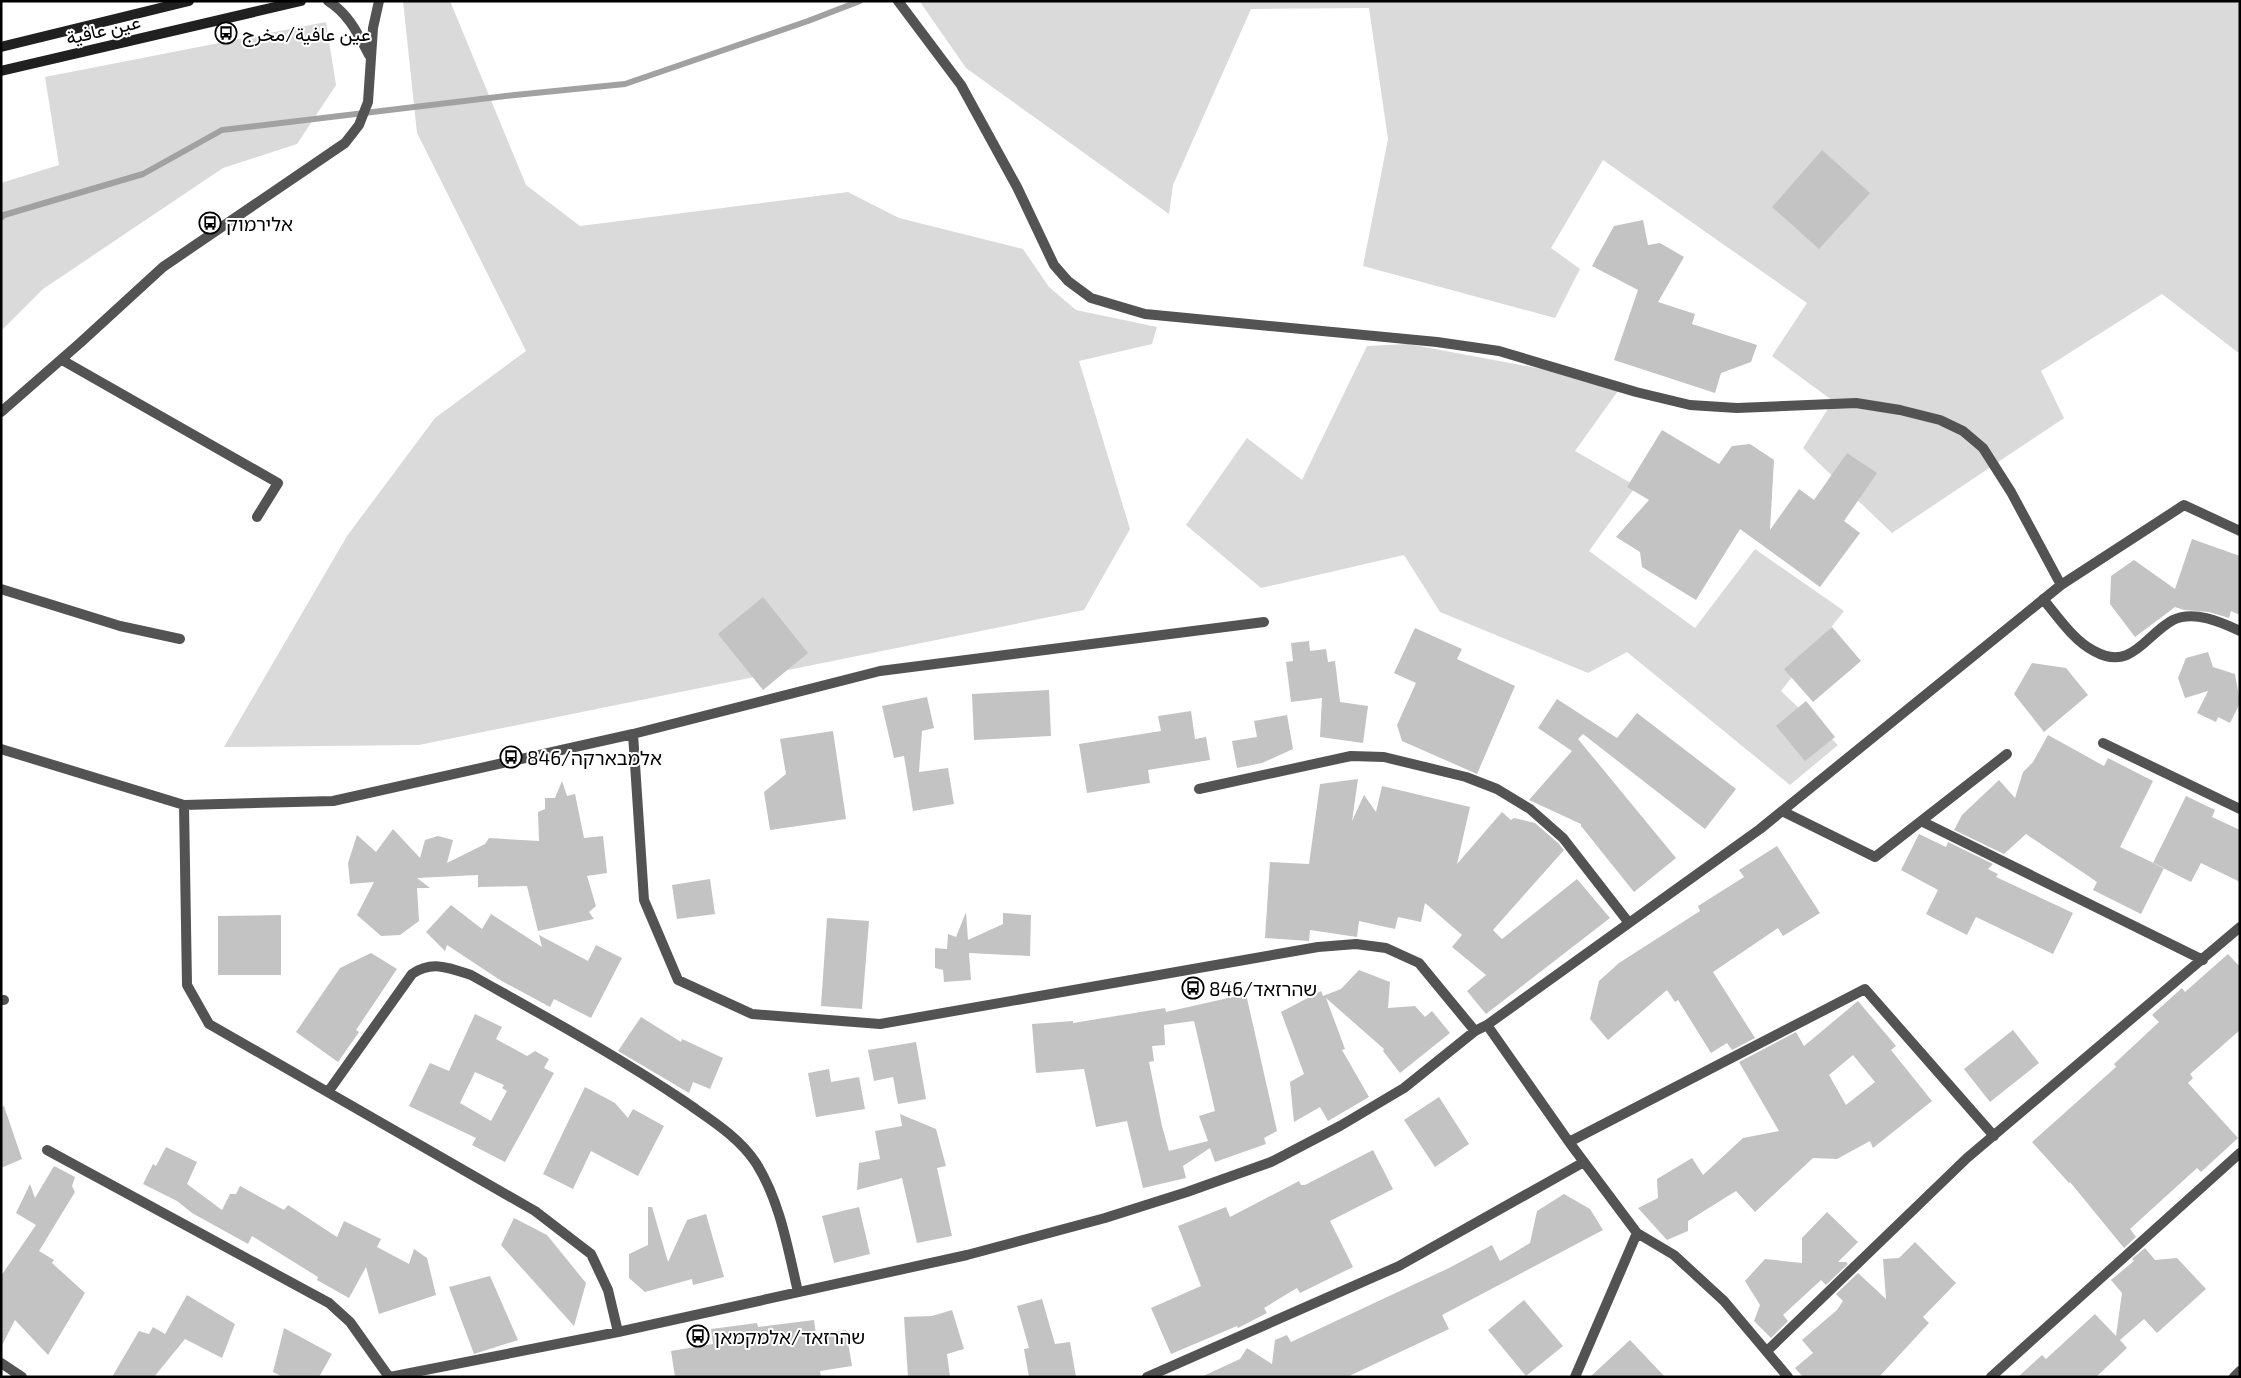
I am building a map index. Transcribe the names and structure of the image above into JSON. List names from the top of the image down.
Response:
{
  "streets": {
    "main road": ["عين عافية"]
  },
  "places": {
    "bus stop": [
      "عين عافية/مخرج",
      "אלירמוק",
      "אלמבארקה/846",
      "846/שהרזאד",
      "שהרזאד/אלמקמאן"
    ]
  }
}
